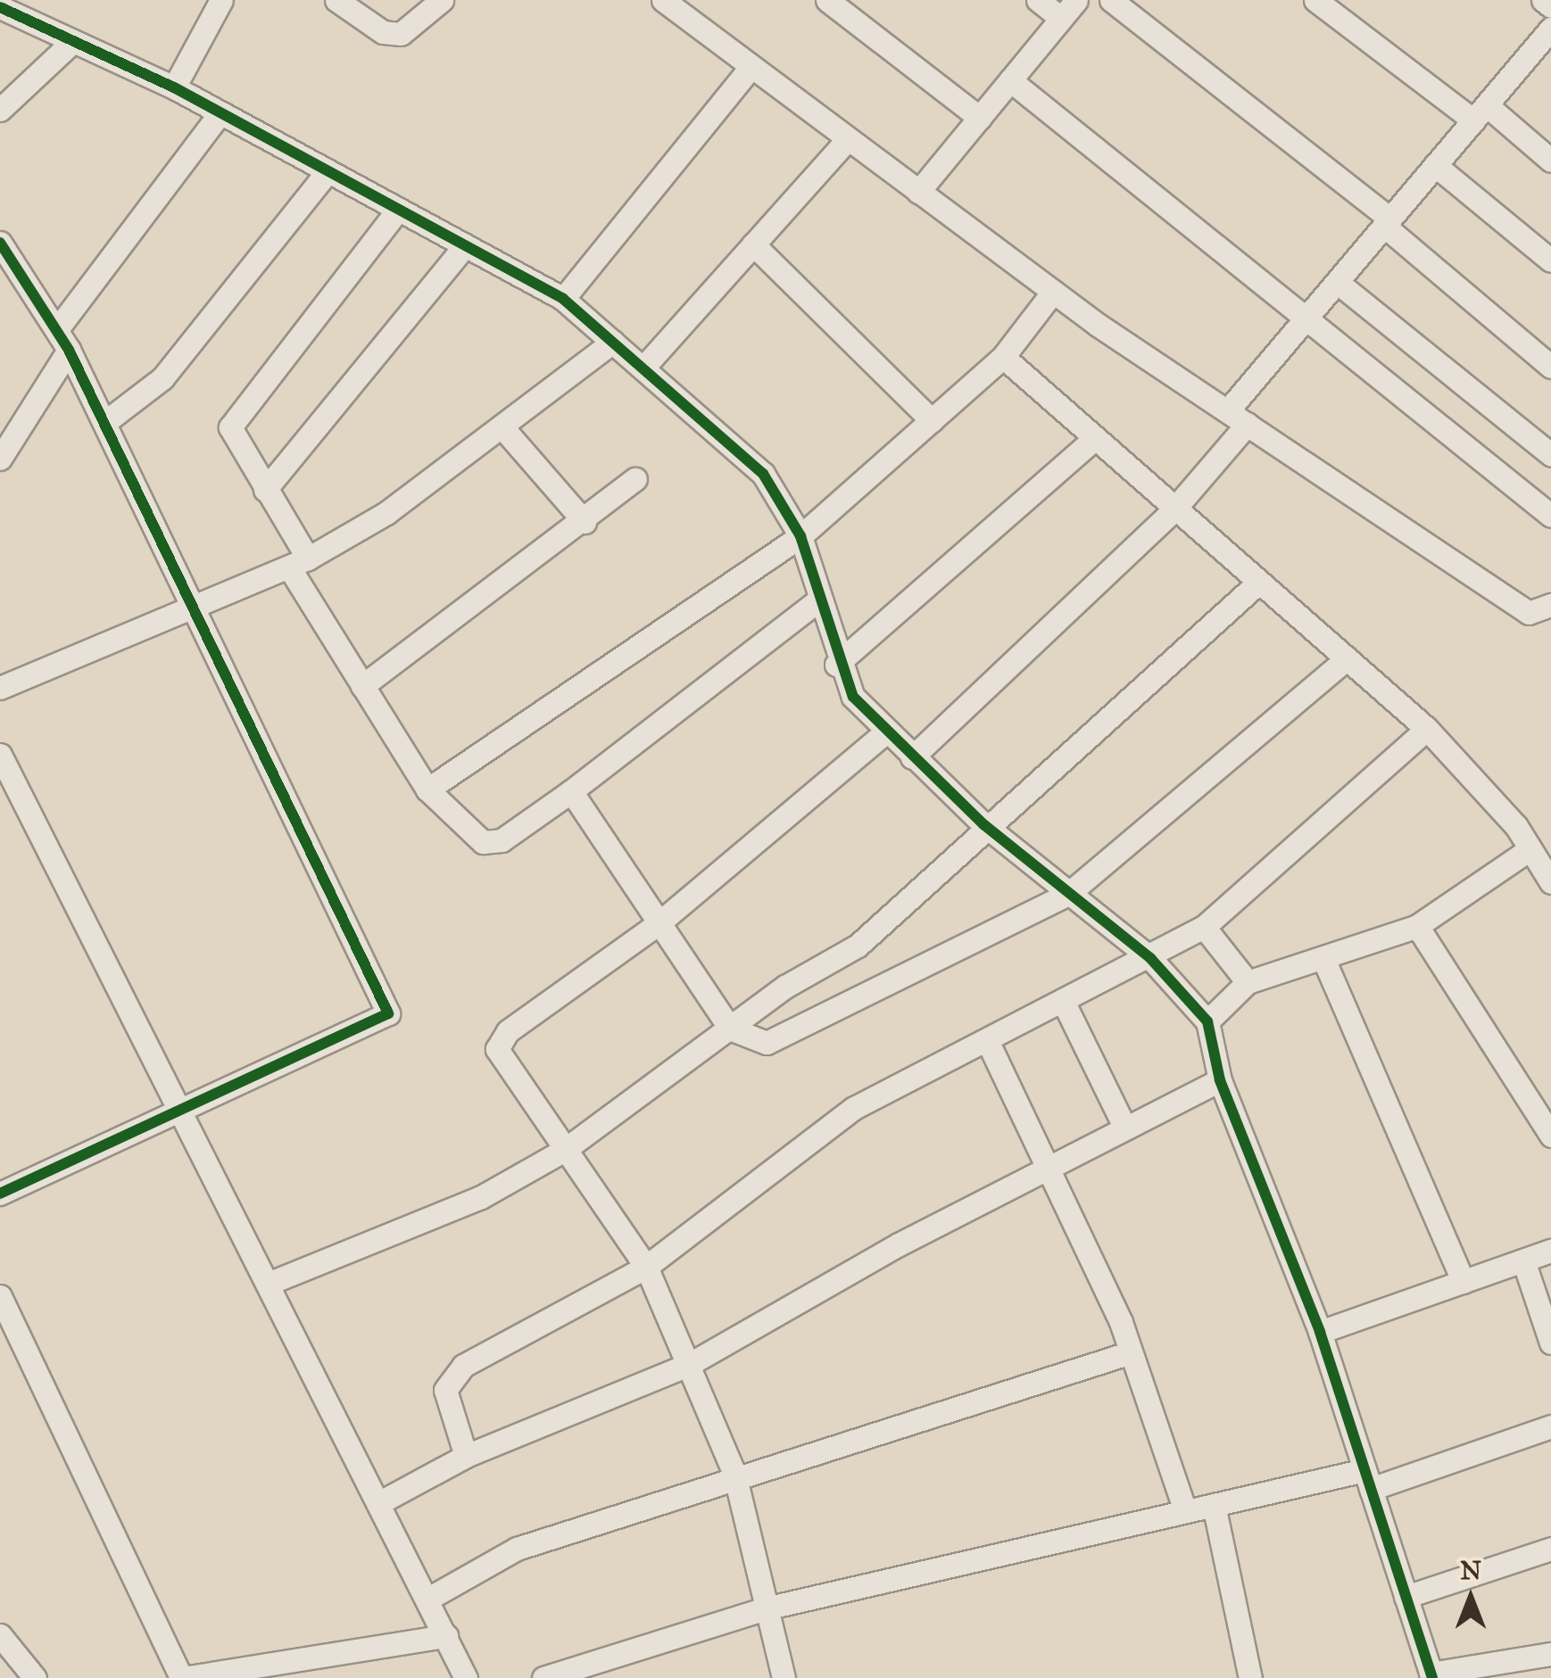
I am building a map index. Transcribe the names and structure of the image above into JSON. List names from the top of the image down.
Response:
{
  "north": "top"
}
